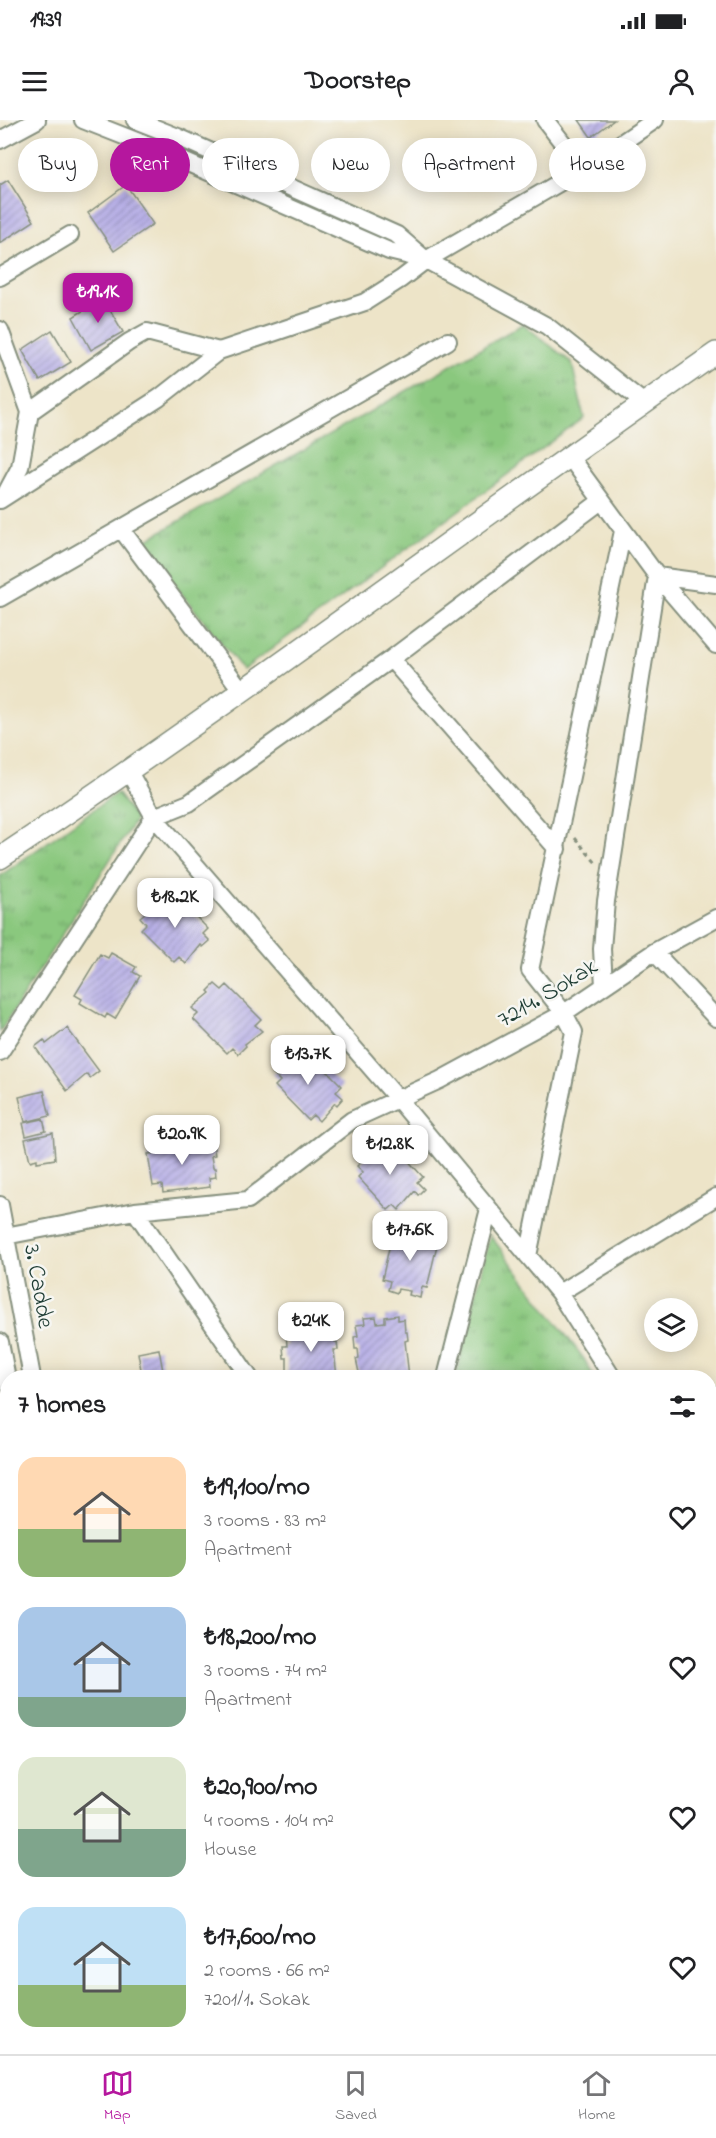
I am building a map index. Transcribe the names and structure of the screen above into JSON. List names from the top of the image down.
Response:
{
  "streets": {
    "street": ["7214. Sokak", "3. Cadde"]
  },
  "crossings": [
    ["7214. Sokak", "3. Cadde"]
  ],
  "page": {
    "status": "19:39",
    "header": "Doorstep",
    "chip": [
      "Buy",
      "Rent",
      "Filters",
      "New",
      "Apartment",
      "House"
    ],
    "price": [
      "₺19.1K",
      "₺18.2K",
      "₺13.7K",
      "₺20.9K",
      "₺12.8K",
      "₺17.6K",
      "₺24K"
    ],
    "heading": "7 homes",
    "list": [
      {
        "name": "₺19,100/mo",
        "note": "3 rooms · 83 m² · Apartment"
      },
      {
        "name": "₺18,200/mo",
        "note": "3 rooms · 74 m² · Apartment"
      },
      {
        "name": "₺20,900/mo",
        "note": "4 rooms · 104 m² · House"
      },
      {
        "name": "₺17,600/mo",
        "note": "2 rooms · 66 m² · 7201/1. Sokak"
      }
    ],
    "tabs": ["Map", "Saved", "Home"]
  }
}
